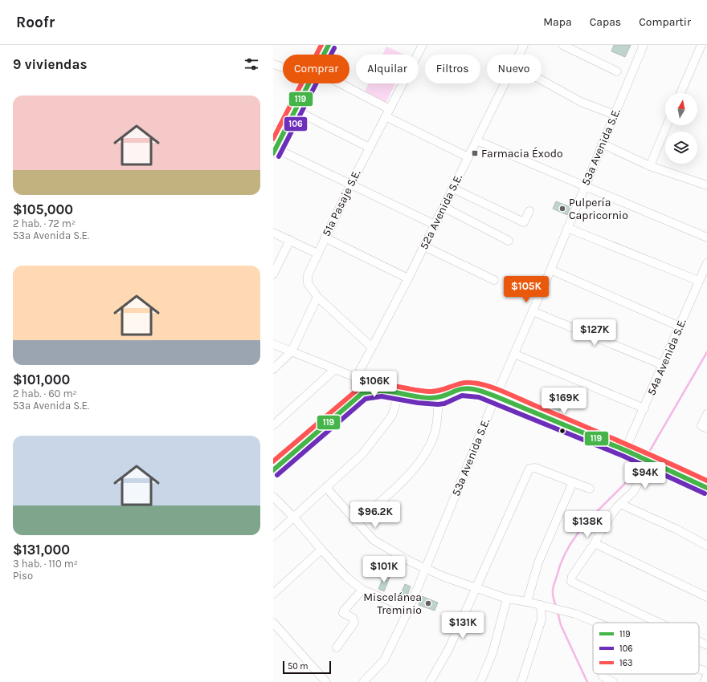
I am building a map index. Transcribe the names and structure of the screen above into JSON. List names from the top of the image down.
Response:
{
  "streets": {
    "street": [
      "53a Avenida S.E.",
      "51a Pasaje S.E.",
      "52a Avenida S.E.",
      "54a Avenida S.E."
    ]
  },
  "crossings": [
    ["51a Pasaje S.E.", "52a Avenida S.E."]
  ],
  "places": {
    "transit": ["Farmacia Éxodo"],
    "other": ["Pulpería Capricornio", "Miscelánea Treminio"]
  },
  "lines": ["transit line 119", "transit line 163", "transit line 106"],
  "legend": ["119", "106", "163"],
  "scale_bar": "50 m",
  "north": "top",
  "page": {
    "header": "Roofr",
    "nav": ["Mapa", "Capas", "Compartir"],
    "heading": "9 viviendas",
    "chip": [
      "Comprar",
      "Alquilar",
      "Filtros",
      "Nuevo"
    ],
    "list": [
      {
        "name": "$105,000",
        "note": "2 hab. · 72 m² · 53a Avenida S.E."
      },
      {
        "name": "$101,000",
        "note": "2 hab. · 60 m² · 53a Avenida S.E."
      },
      {
        "name": "$131,000",
        "note": "3 hab. · 110 m² · Piso"
      }
    ],
    "price": [
      "$105K",
      "$127K",
      "$106K",
      "$169K",
      "$94K",
      "$96.2K",
      "$138K",
      "$101K",
      "$131K"
    ],
    "scale": "50 m"
  }
}
